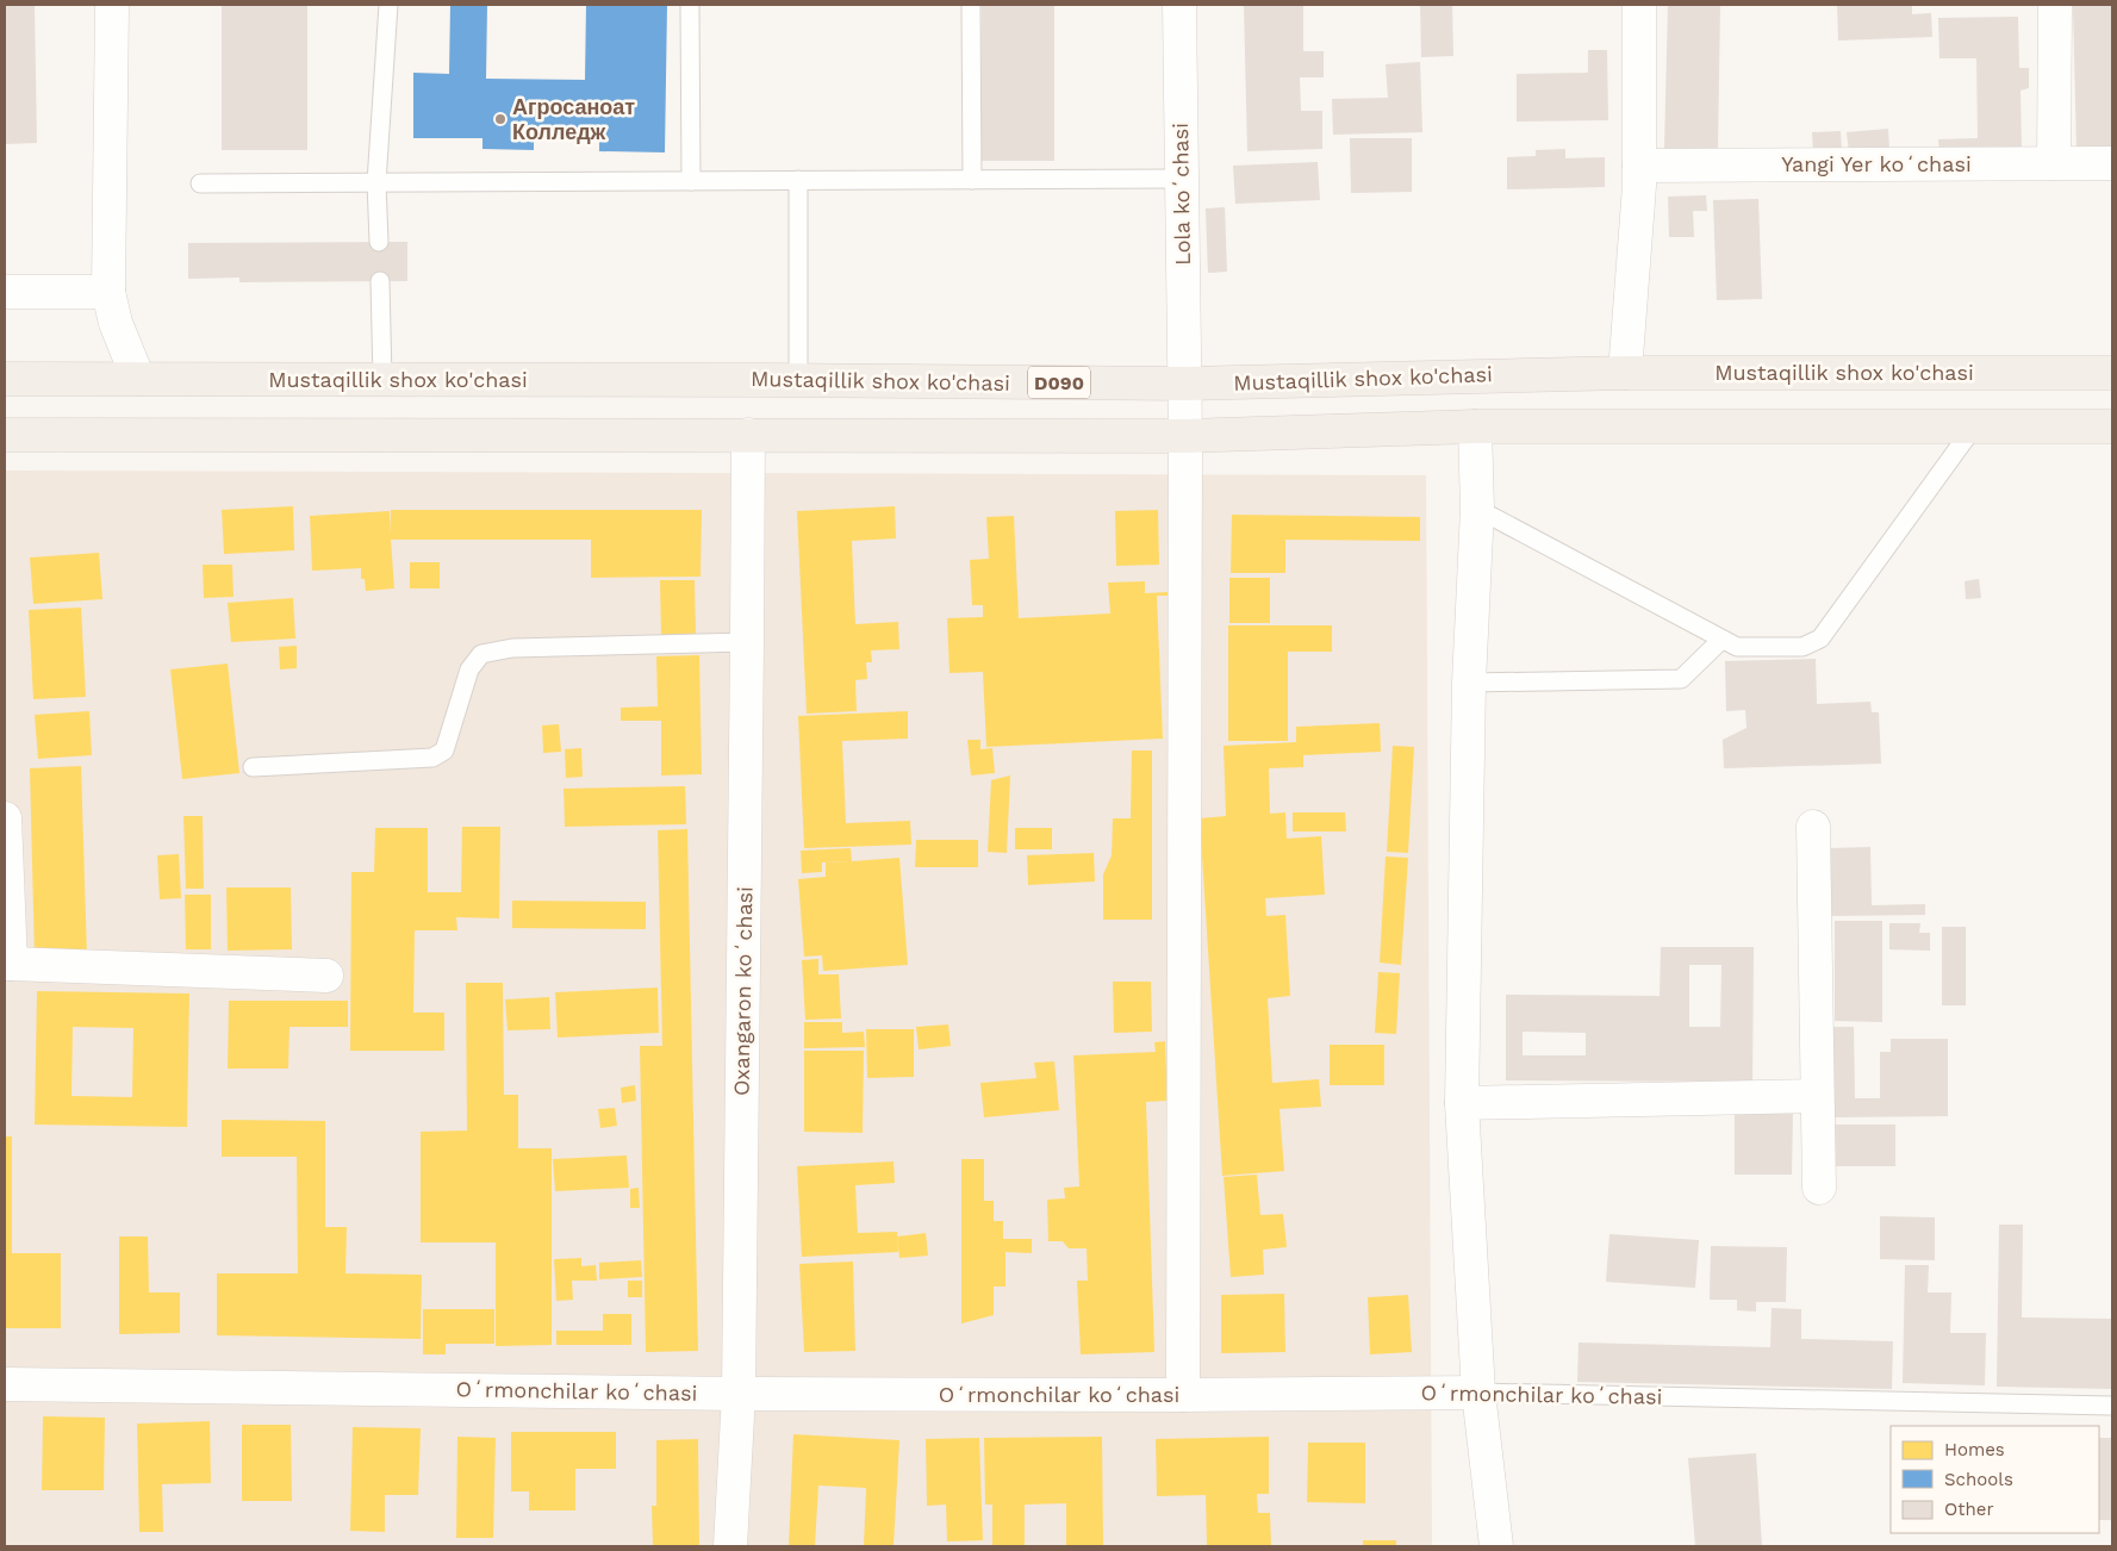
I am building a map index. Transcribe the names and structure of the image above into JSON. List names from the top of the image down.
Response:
{
  "streets": {
    "main road": ["Mustaqillik shox ko'chasi", "D090"],
    "street": [
      "Yangi Yer koʻchasi",
      "Lola koʻchasi",
      "Oxangaron koʻchasi",
      "Oʻrmonchilar koʻchasi"
    ]
  },
  "crossings": [
    ["Lola koʻchasi", "Mustaqillik shox ko'chasi"],
    ["Lola koʻchasi", "Oʻrmonchilar koʻchasi"],
    ["Oxangaron koʻchasi", "Oʻrmonchilar koʻchasi"]
  ],
  "places": ["Агросаноат Колледж"],
  "legend": ["Homes", "Schools", "Other"]
}
